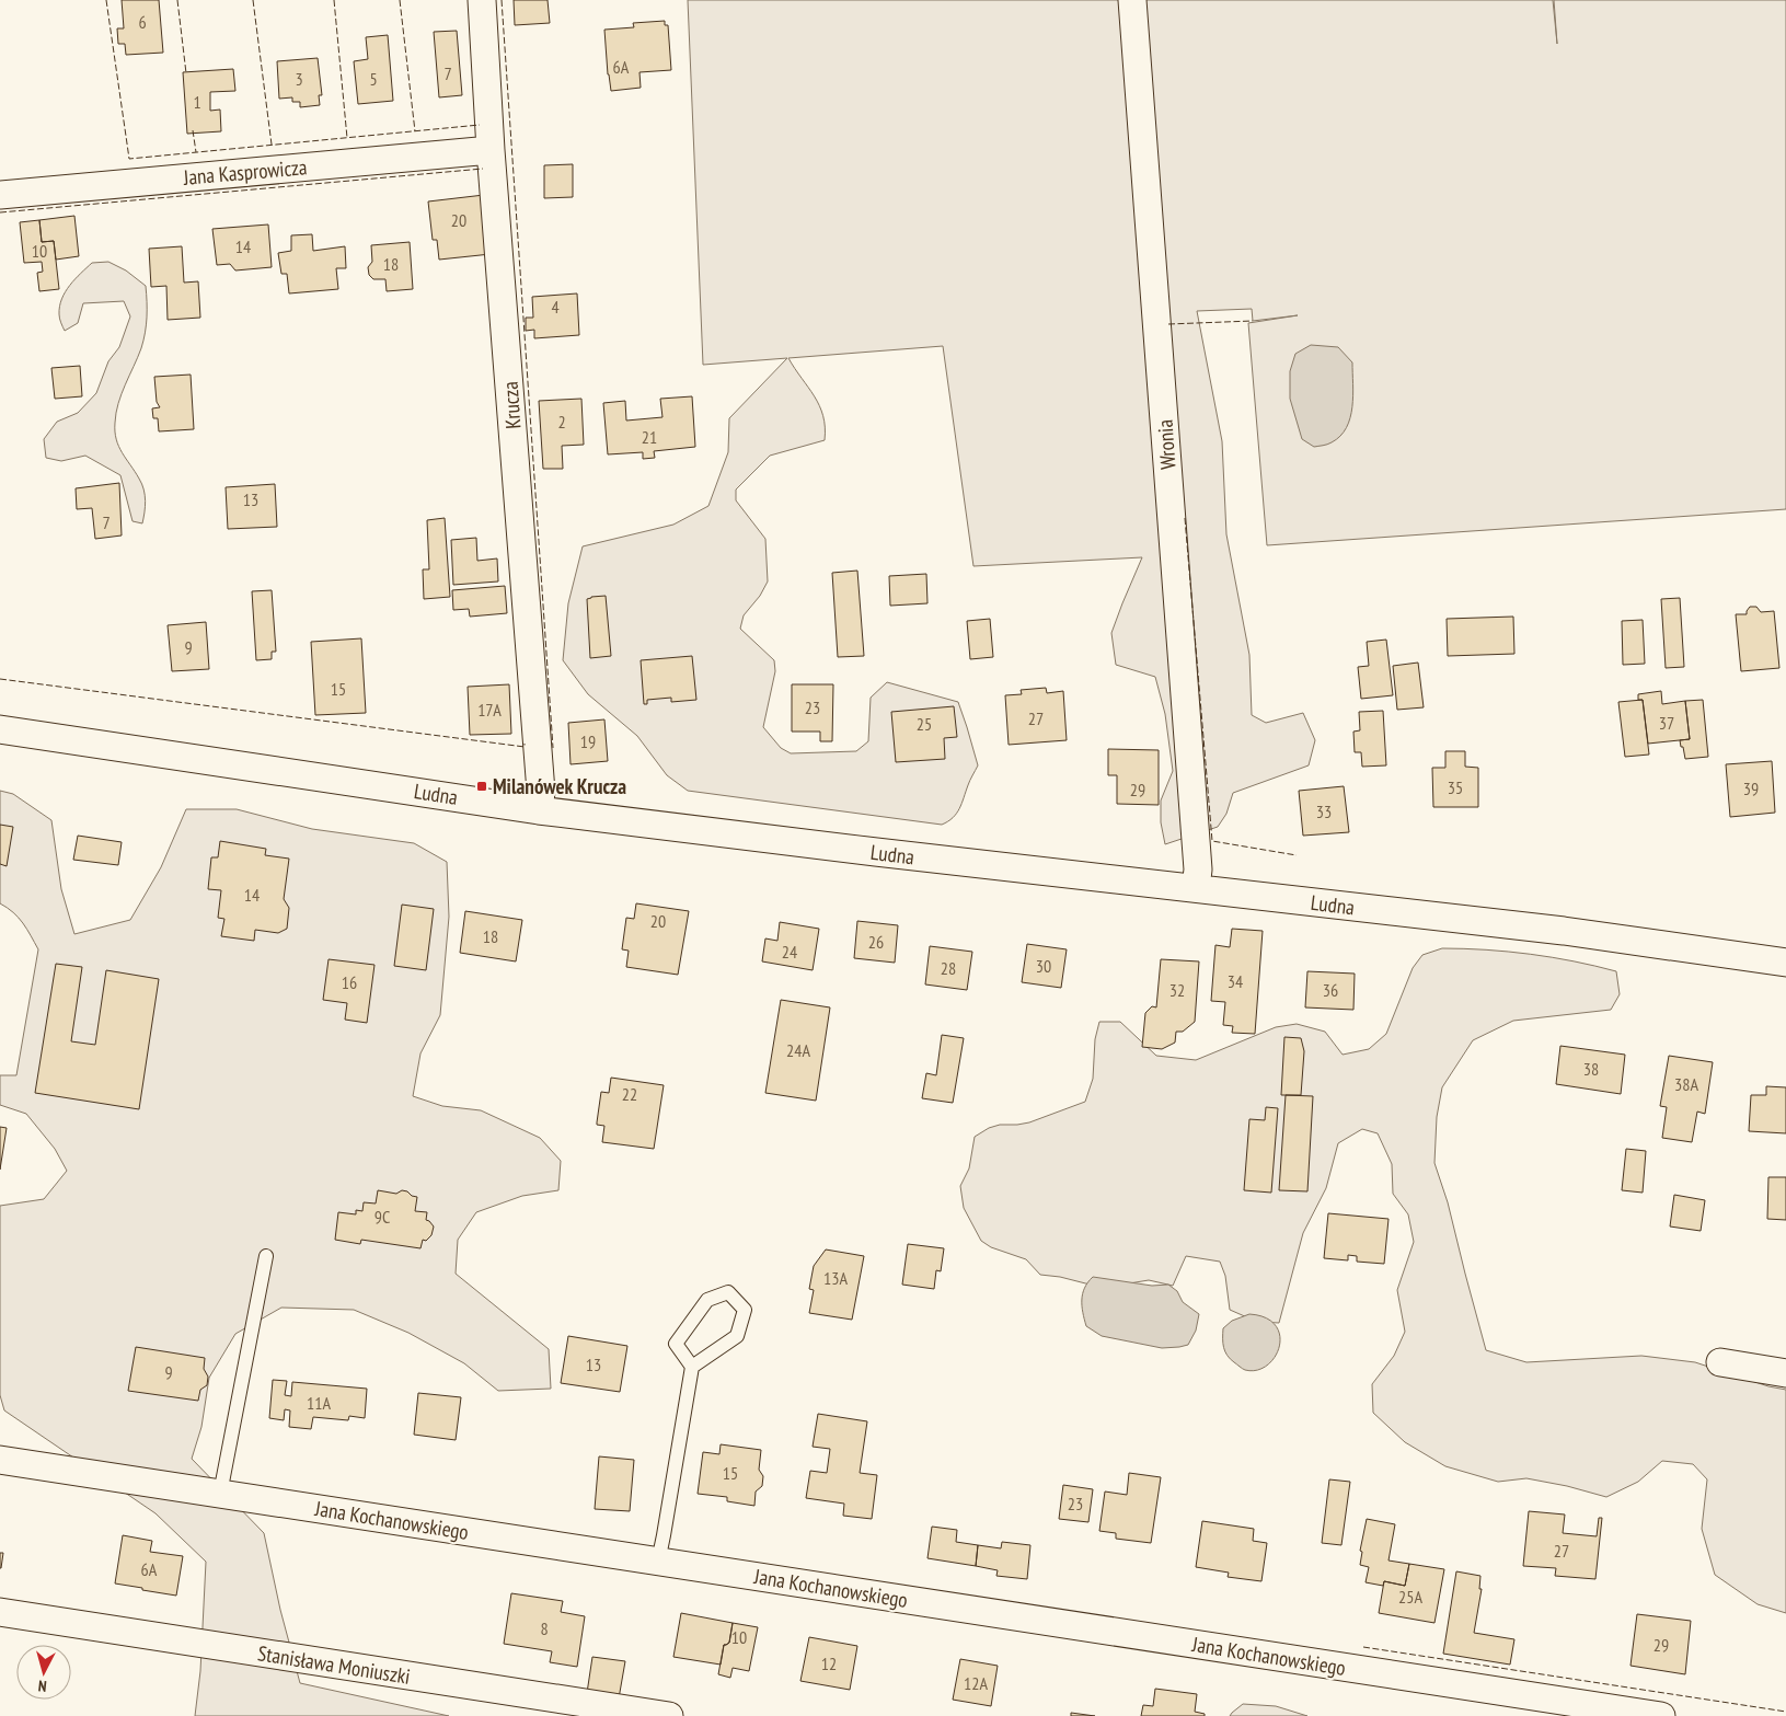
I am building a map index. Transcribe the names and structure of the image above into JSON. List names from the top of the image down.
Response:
{
  "streets": {
    "street": [
      "Jana Kasprowicza",
      "Krucza",
      "Wronia",
      "Ludna",
      "Jana Kochanowskiego",
      "Stanisława Moniuszki"
    ]
  },
  "crossings": [
    ["Jana Kasprowicza", "Krucza"],
    ["Krucza", "Ludna"],
    ["Wronia", "Ludna"]
  ],
  "places": {
    "transit": ["Milanówek Krucza"]
  },
  "house_numbers": [
    "6",
    "6A",
    "7",
    "3",
    "5",
    "1",
    "20",
    "14",
    "10",
    "18",
    "4",
    "2",
    "21",
    "13",
    "7",
    "9",
    "15",
    "23",
    "17A",
    "27",
    "37",
    "25",
    "19",
    "35",
    "39",
    "29",
    "33",
    "14",
    "20",
    "18",
    "26",
    "24",
    "30",
    "28",
    "34",
    "16",
    "32",
    "36",
    "24A",
    "38",
    "38A",
    "22",
    "9C",
    "13A",
    "13",
    "9",
    "11A",
    "15",
    "23",
    "27",
    "6A",
    "25A",
    "8",
    "10",
    "29",
    "12",
    "12A"
  ],
  "north": "bottom"
}
